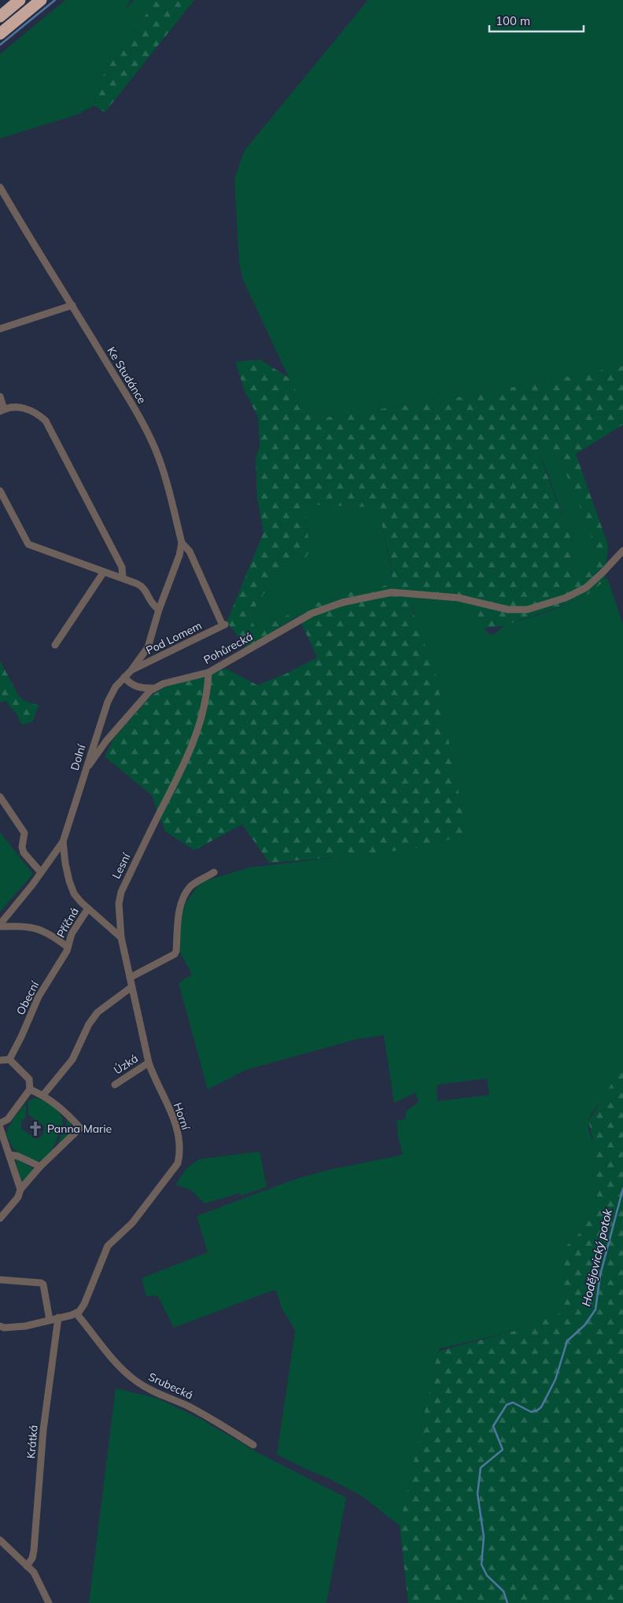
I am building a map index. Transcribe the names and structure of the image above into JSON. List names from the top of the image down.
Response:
{
  "streets": {
    "street": [
      "Ke Studánce",
      "Pod Lomem",
      "Pohůrecká",
      "Dolní",
      "Lesní",
      "Příčná",
      "Obecní",
      "Úzká",
      "Horní",
      "Srubecká",
      "Krátká"
    ]
  },
  "crossings": [
    ["Ke Studánce", "Pod Lomem"],
    ["Ke Studánce", "Dolní"],
    ["Pod Lomem", "Dolní"],
    ["Pohůrecká", "Dolní"],
    ["Pohůrecká", "Lesní"],
    ["Dolní", "Příčná"],
    ["Lesní", "Horní"],
    ["Příčná", "Obecní"],
    ["Úzká", "Horní"],
    ["Horní", "Srubecká"]
  ],
  "water": ["Hodějovický potok"],
  "places": {
    "church": ["Panna Marie"]
  },
  "scale_bar": "100 m"
}
